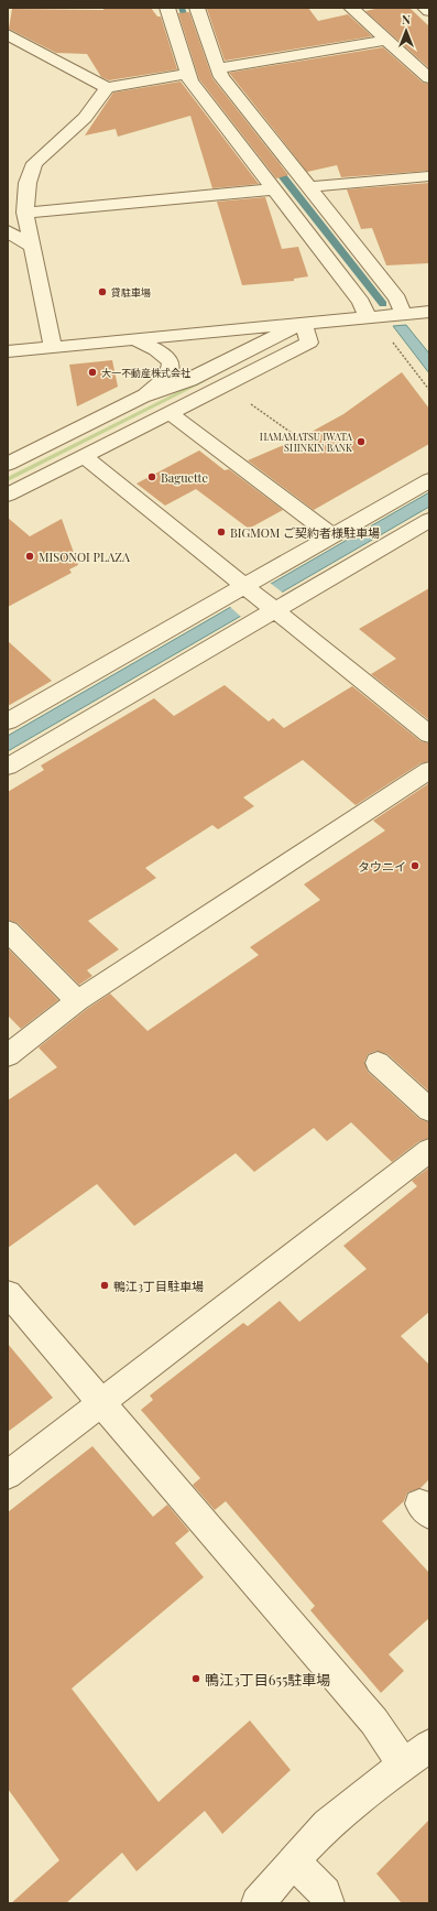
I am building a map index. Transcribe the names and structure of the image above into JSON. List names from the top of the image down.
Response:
{
  "places": [
    "貸駐車場",
    "大一不動産株式会社",
    "HAMAMATSU IWATA SHINKIN BANK",
    "Baguette",
    "BIGMOM ご契約者様駐車場",
    "MISONOI PLAZA",
    "タウニイ",
    "鴨江3丁目駐車場",
    "鴨江3丁目655駐車場"
  ],
  "north": "top"
}
